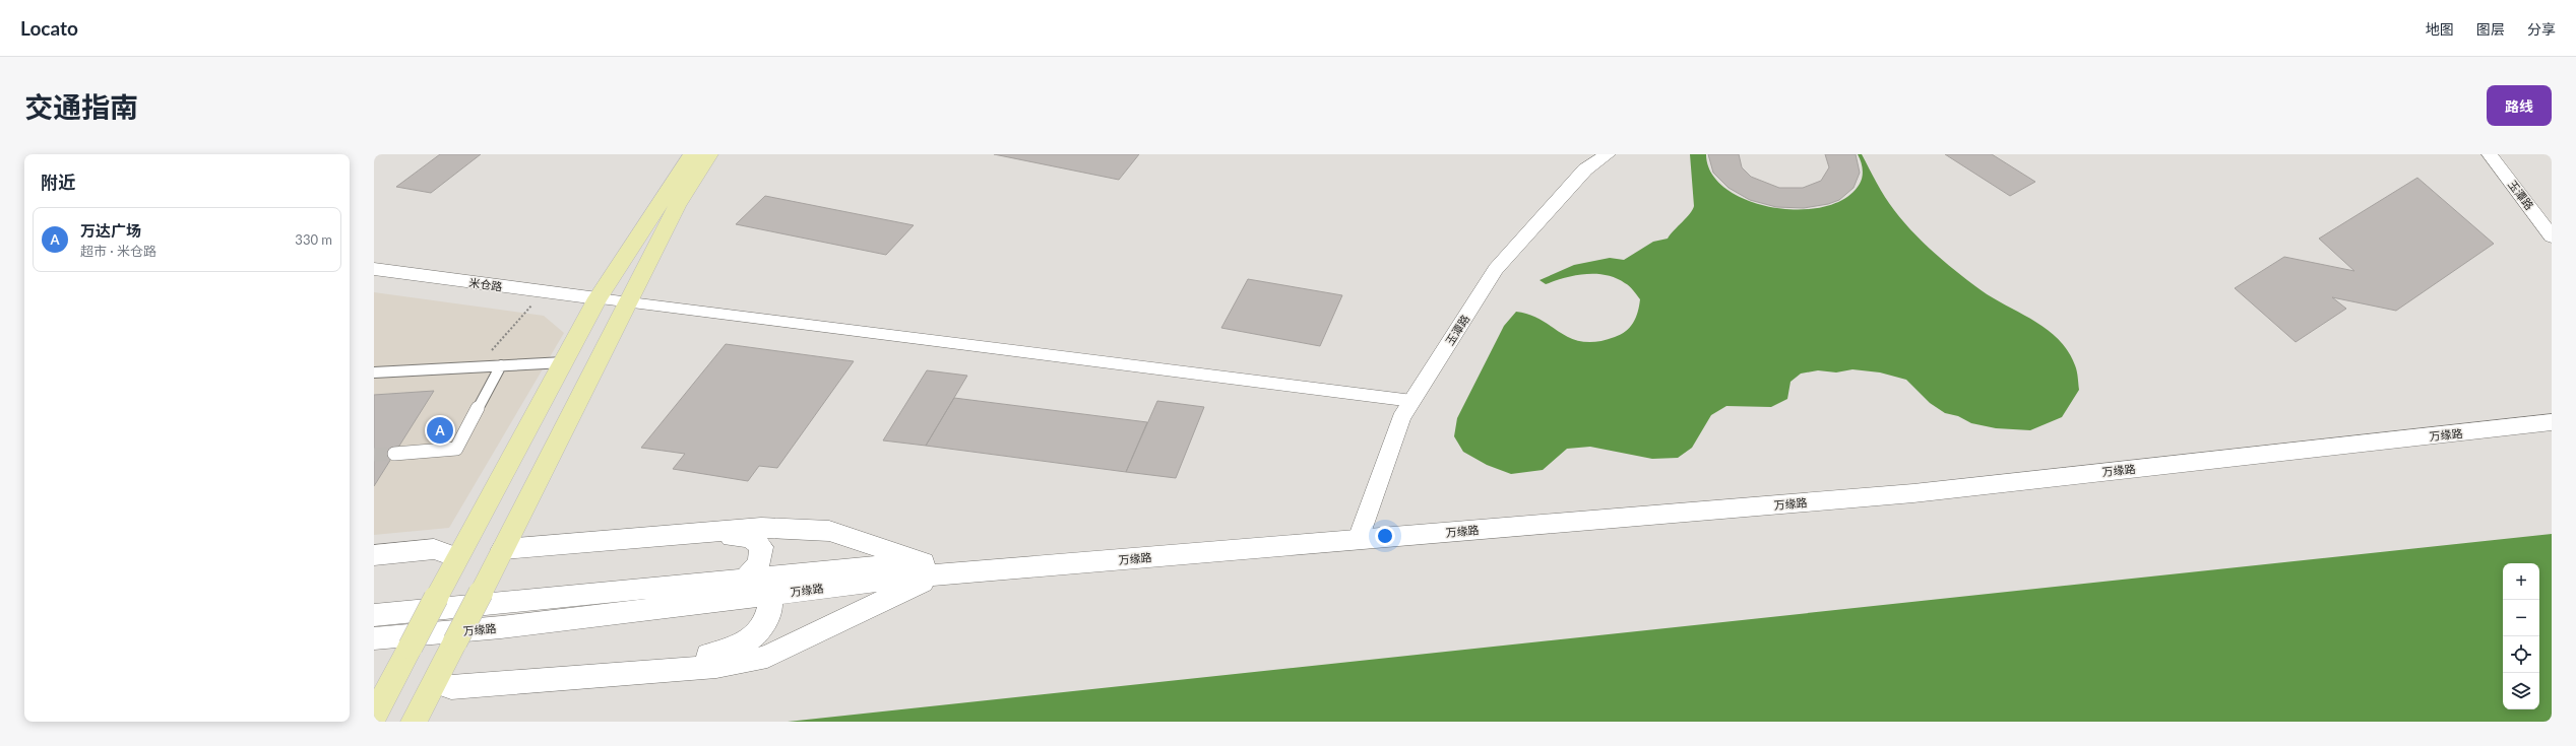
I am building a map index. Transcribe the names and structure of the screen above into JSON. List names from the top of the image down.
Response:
{
  "streets": {
    "main road": ["万缘路"],
    "street": ["玉潭路", "米仓路"]
  },
  "crossings": [
    ["玉潭路", "万缘路"]
  ],
  "page": {
    "header": "Locato",
    "nav": ["地图", "图层", "分享"],
    "title": "交通指南",
    "buttons": "路线",
    "heading": "附近",
    "list": [
      {
        "mark": "A",
        "name": "万达广场",
        "note": "超市 · 米仓路",
        "value": "330 m"
      }
    ],
    "pins": "A",
    "map_buttons": ["+", "−"]
  }
}
